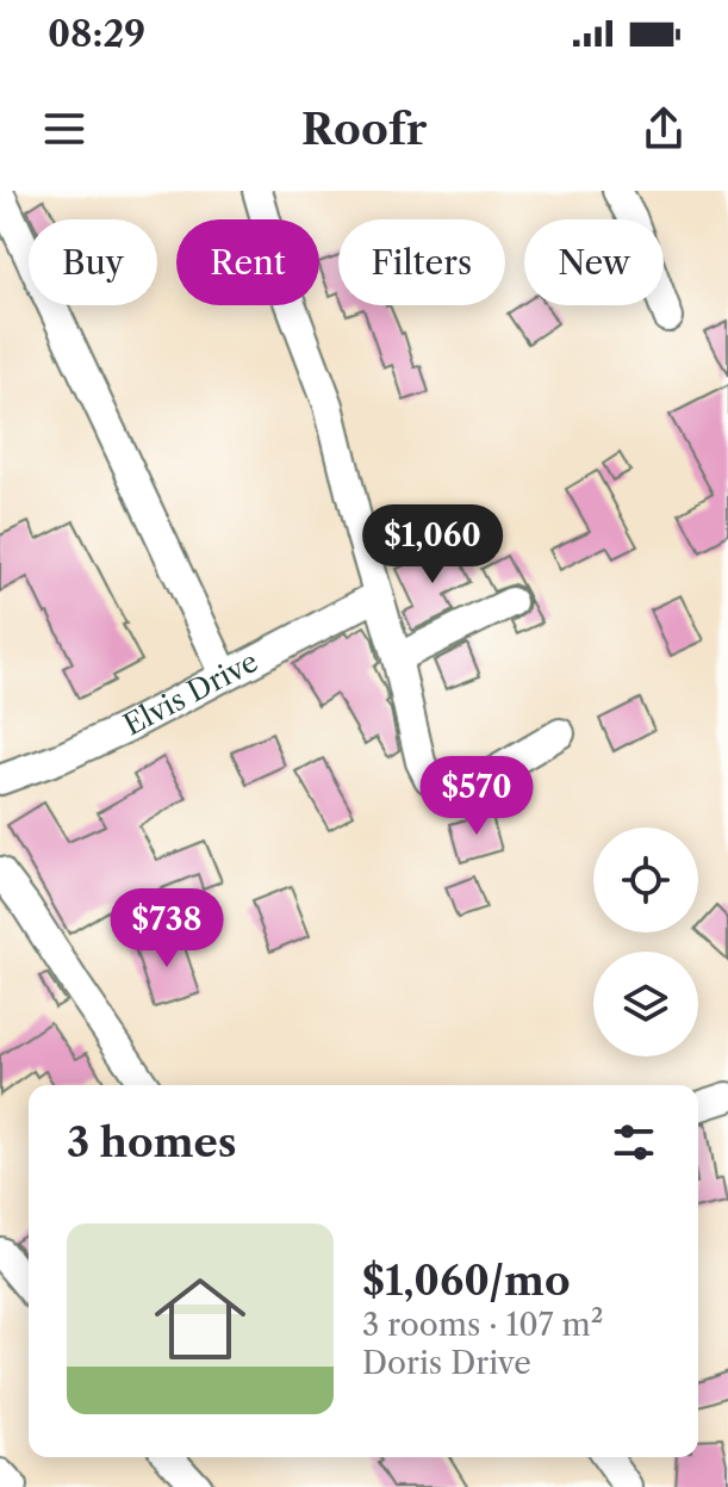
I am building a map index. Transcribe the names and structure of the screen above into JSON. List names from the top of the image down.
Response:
{
  "streets": {
    "street": ["Elvis Drive"]
  },
  "page": {
    "status": "08:29",
    "header": "Roofr",
    "chip": [
      "Buy",
      "Rent",
      "Filters",
      "New"
    ],
    "price": ["$1,060", "$570", "$738"],
    "heading": "3 homes",
    "list": [
      {
        "name": "$1,060/mo",
        "note": "3 rooms · 107 m² · Doris Drive"
      }
    ]
  }
}
